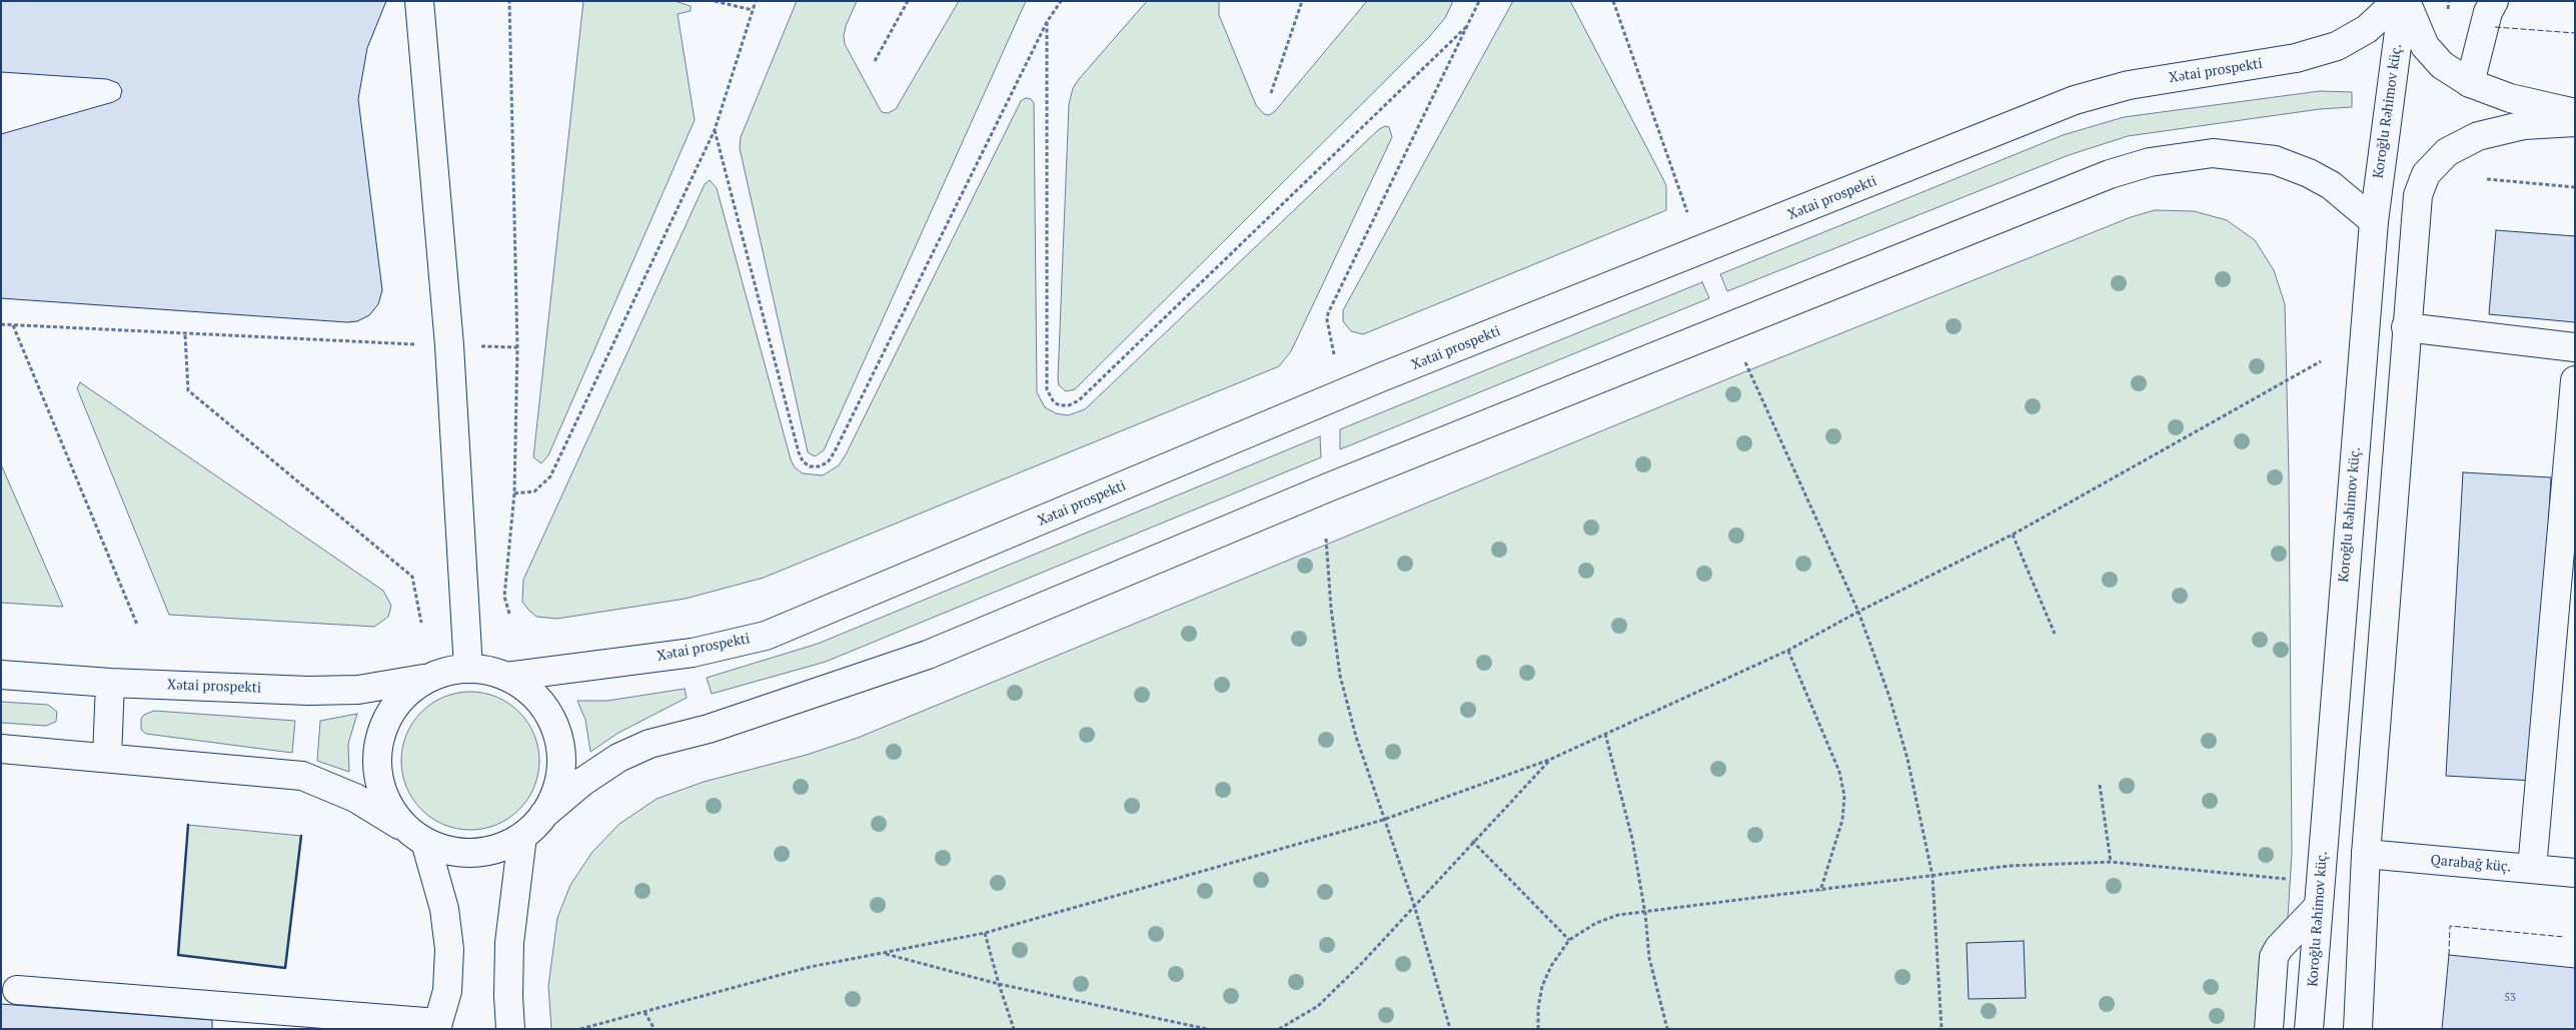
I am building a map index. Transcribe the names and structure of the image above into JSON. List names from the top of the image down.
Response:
{
  "streets": {
    "street": ["Xətai prospekti", "Koroğlu Rəhimov küç.", "Qarabağ küç."]
  },
  "house_numbers": ["53"]
}
